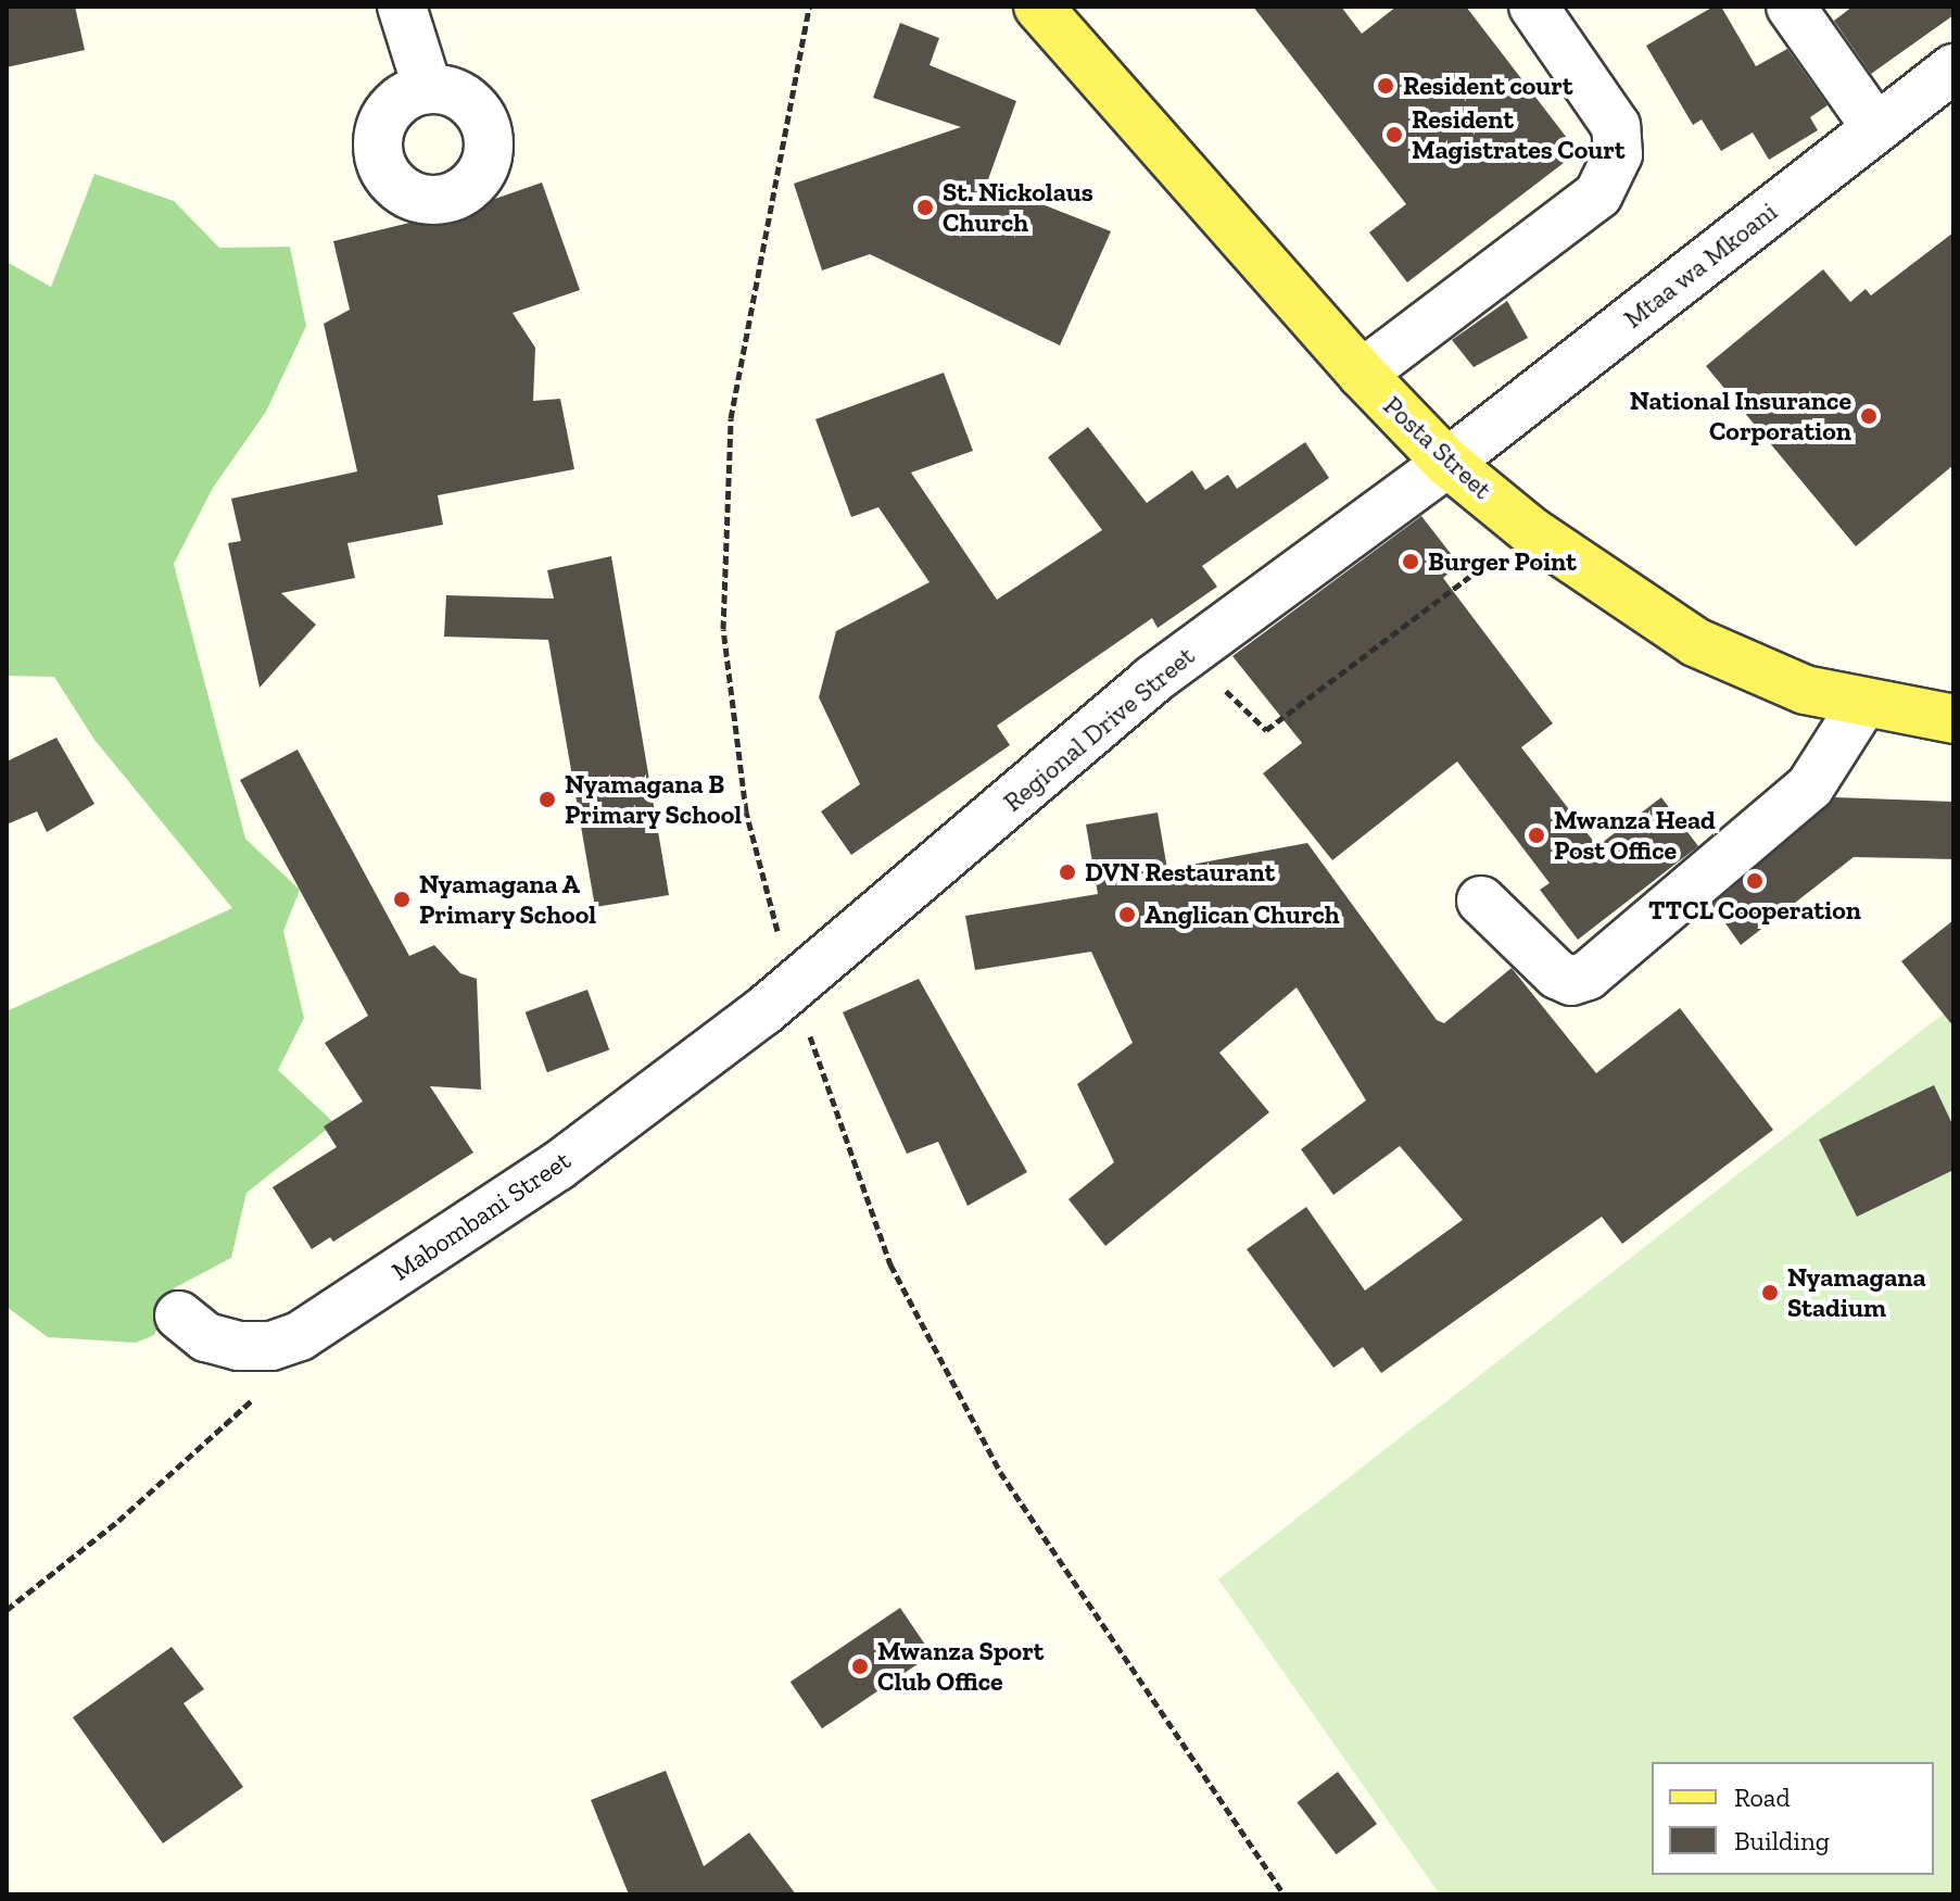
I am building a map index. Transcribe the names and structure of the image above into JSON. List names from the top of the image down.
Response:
{
  "streets": {
    "main road": ["Posta Street"],
    "street": ["Mtaa wa Mkoani", "Regional Drive Street", "Mabombani Street"]
  },
  "crossings": [
    ["Mtaa wa Mkoani", "Posta Street"],
    ["Mtaa wa Mkoani", "Regional Drive Street"],
    ["Posta Street", "Regional Drive Street"],
    ["Regional Drive Street", "Mabombani Street"]
  ],
  "places": [
    "Resident court",
    "Resident Magistrates Court",
    "St. Nickolaus Church",
    "National Insurance Corporation",
    "Burger Point",
    "Nyamagana B Primary School",
    "Mwanza Head Post Office",
    "DVN Restaurant",
    "TTCL Cooperation",
    "Nyamagana A Primary School",
    "Anglican Church",
    "Nyamagana Stadium",
    "Mwanza Sport Club Office"
  ],
  "legend": ["Road", "Building"]
}
